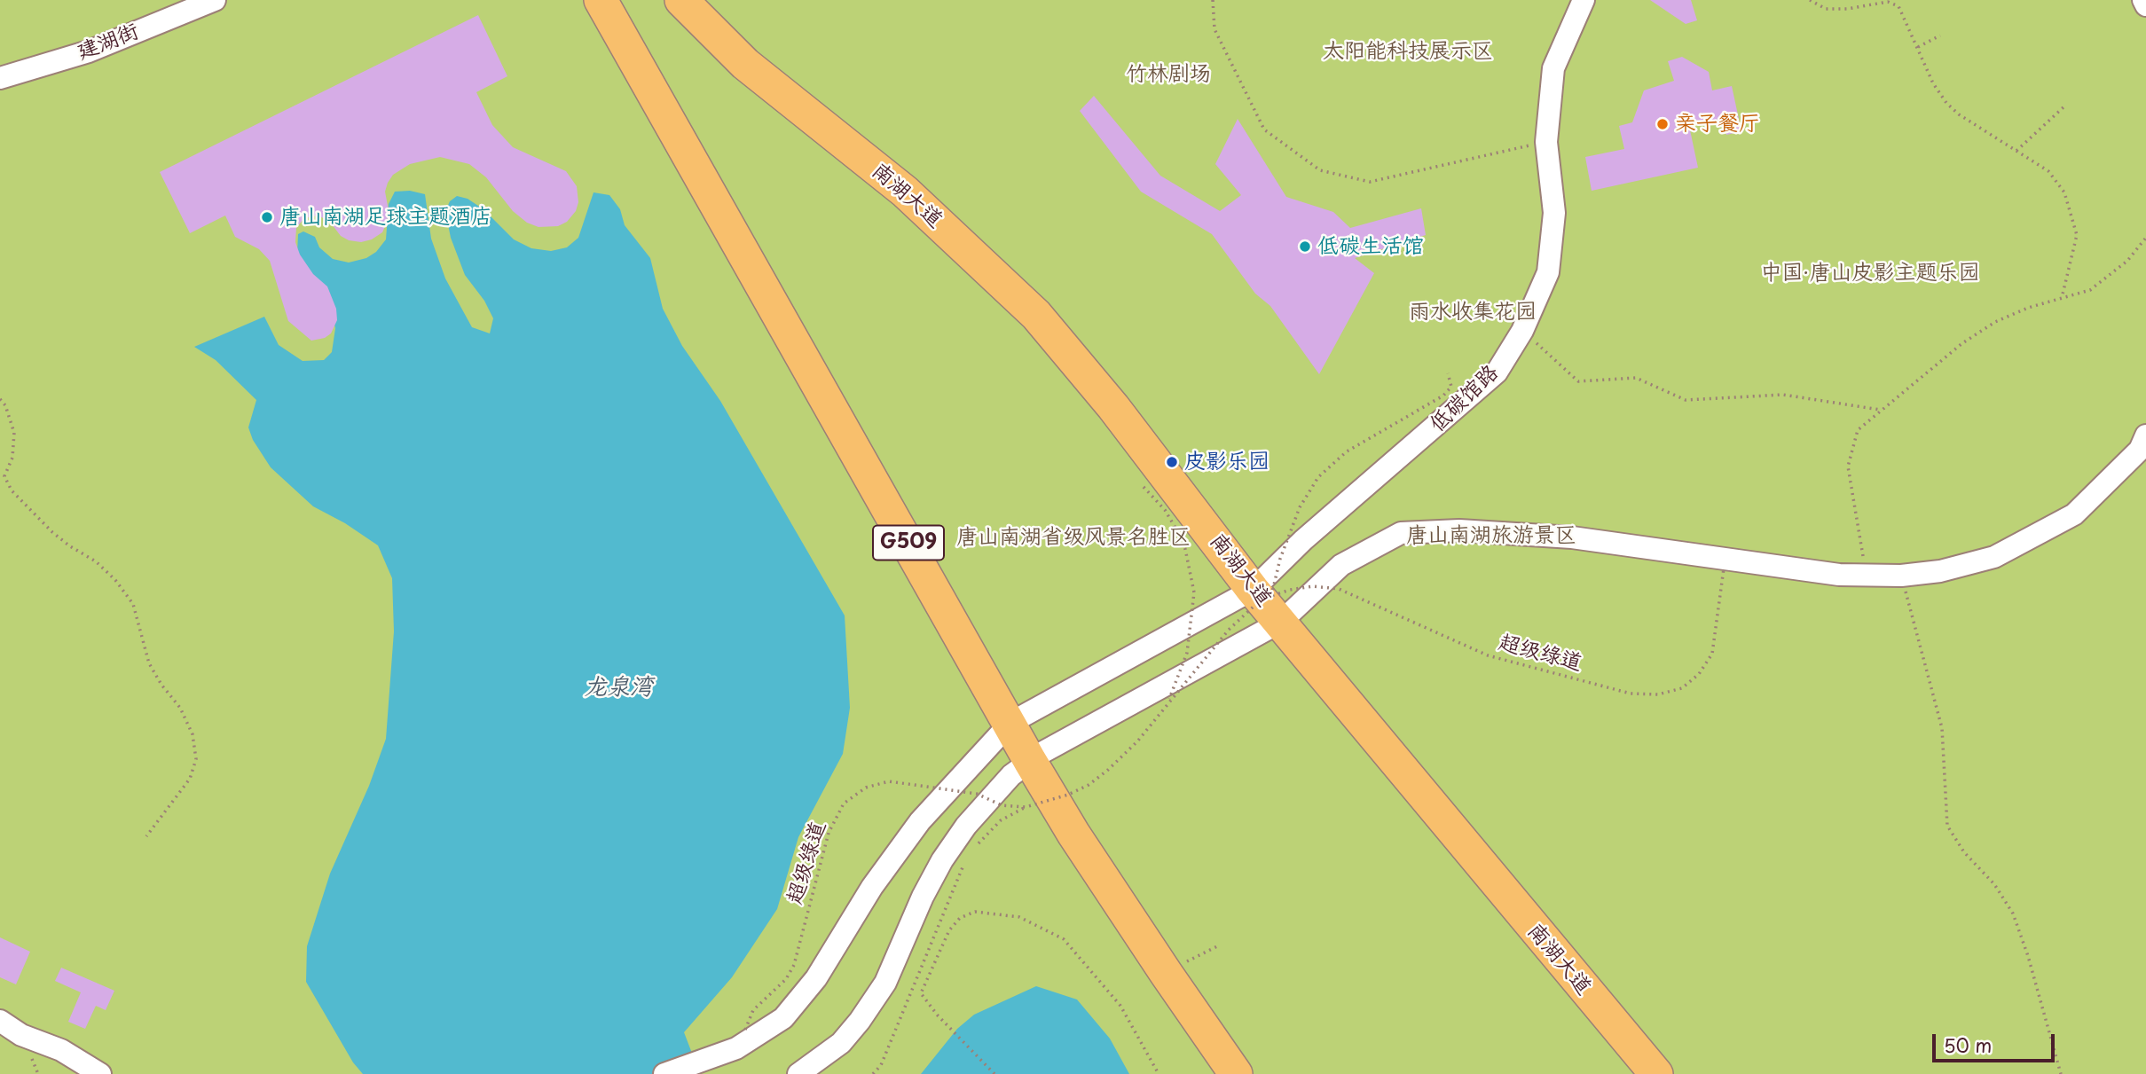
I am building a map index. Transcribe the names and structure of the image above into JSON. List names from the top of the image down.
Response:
{
  "streets": {
    "highway": ["南湖大道", "G509"],
    "street": ["建湖街", "低碳馆路"],
    "path": ["超级绿道"]
  },
  "crossings": [
    ["南湖大道", "低碳馆路"],
    ["南湖大道", "超级绿道"],
    ["低碳馆路", "超级绿道"]
  ],
  "water": ["龙泉湾"],
  "parks": [
    "太阳能科技展示区",
    "竹林剧场",
    "中国·唐山皮影主题乐园",
    "雨水收集花园",
    "唐山南湖旅游景区",
    "唐山南湖省级风景名胜区"
  ],
  "places": [
    "亲子餐厅",
    "唐山南湖足球主题酒店",
    "低碳生活馆",
    "皮影乐园"
  ],
  "scale_bar": "50 m"
}
